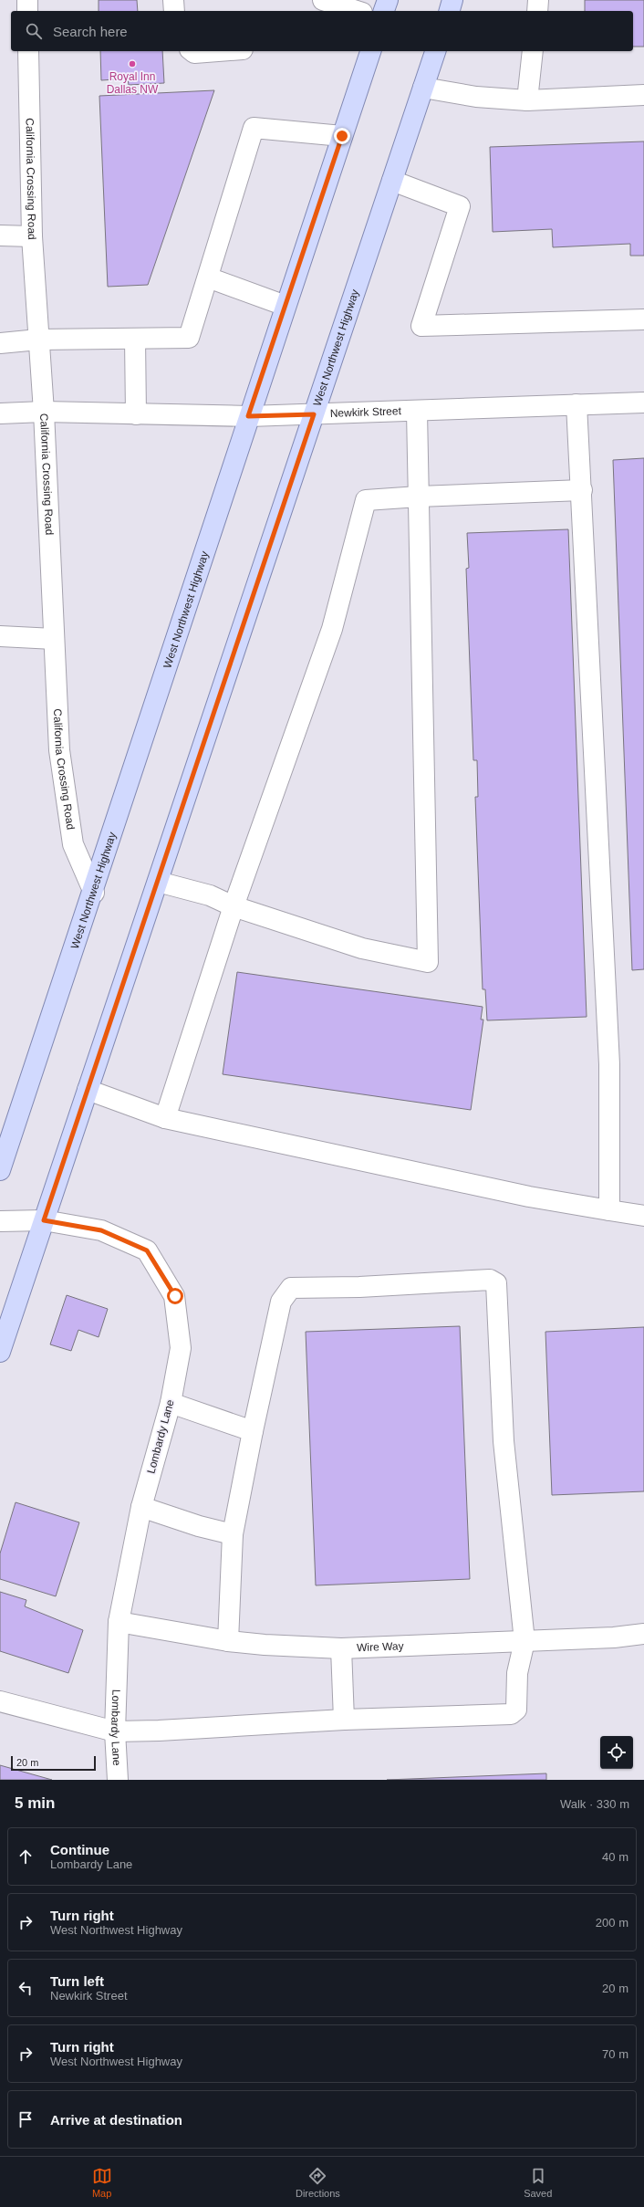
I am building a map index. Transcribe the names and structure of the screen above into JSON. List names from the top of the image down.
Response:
{
  "streets": {
    "main road": ["West Northwest Highway"],
    "street": [
      "California Crossing Road",
      "Newkirk Street",
      "Lombardy Lane",
      "Wire Way"
    ]
  },
  "crossings": [
    ["California Crossing Road", "West Northwest Highway"],
    ["California Crossing Road", "Newkirk Street"],
    ["West Northwest Highway", "Newkirk Street"],
    ["West Northwest Highway", "Lombardy Lane"],
    ["Lombardy Lane", "Wire Way"]
  ],
  "places": ["Royal Inn Dallas NW"],
  "scale_bar": "20 m",
  "page": {
    "search": "Search here",
    "scale": "20 m",
    "heading": ["5 min", "Walk · 330 m"],
    "list": [
      ["Continue", "Lombardy Lane", "40 m"],
      ["Turn right", "West Northwest Highway", "200 m"],
      ["Turn left", "Newkirk Street", "20 m"],
      ["Turn right", "West Northwest Highway", "70 m"],
      "Arrive at destination"
    ],
    "nav": ["Map", "Directions", "Saved"]
  }
}
